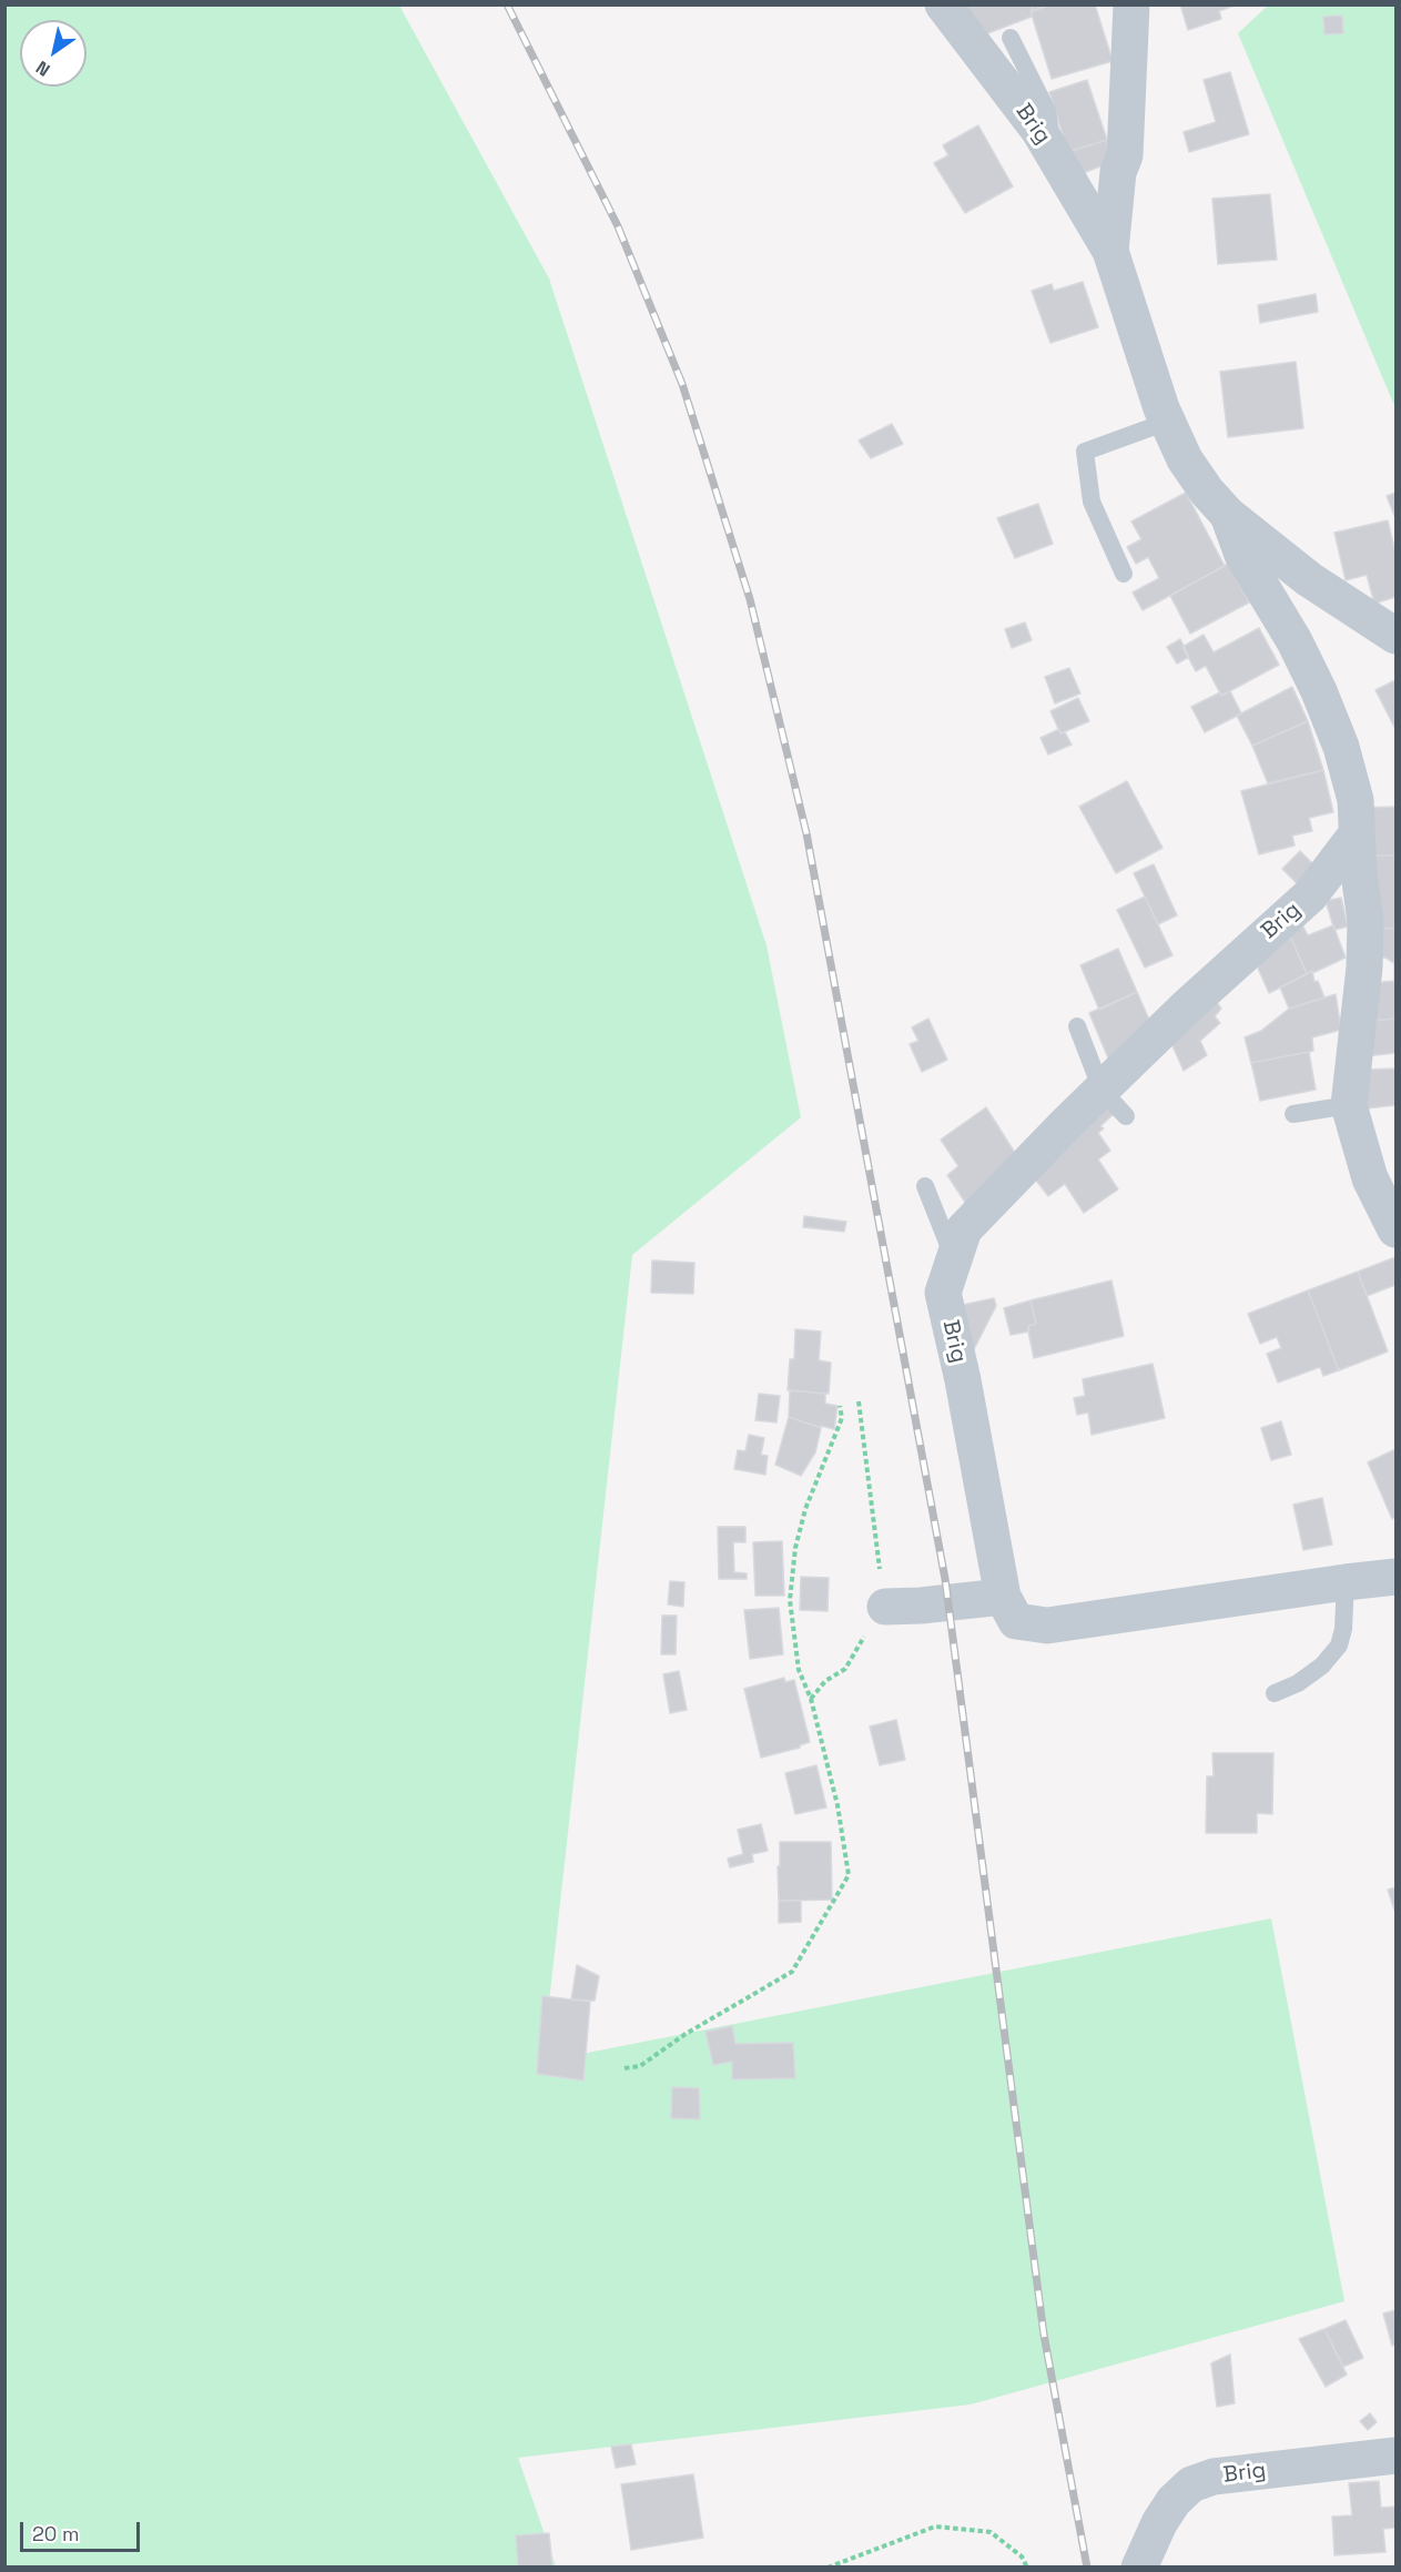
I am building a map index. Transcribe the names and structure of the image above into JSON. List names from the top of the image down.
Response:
{
  "streets": {
    "street": ["Brig"]
  },
  "scale_bar": "20 m",
  "north": "bottom left"
}
